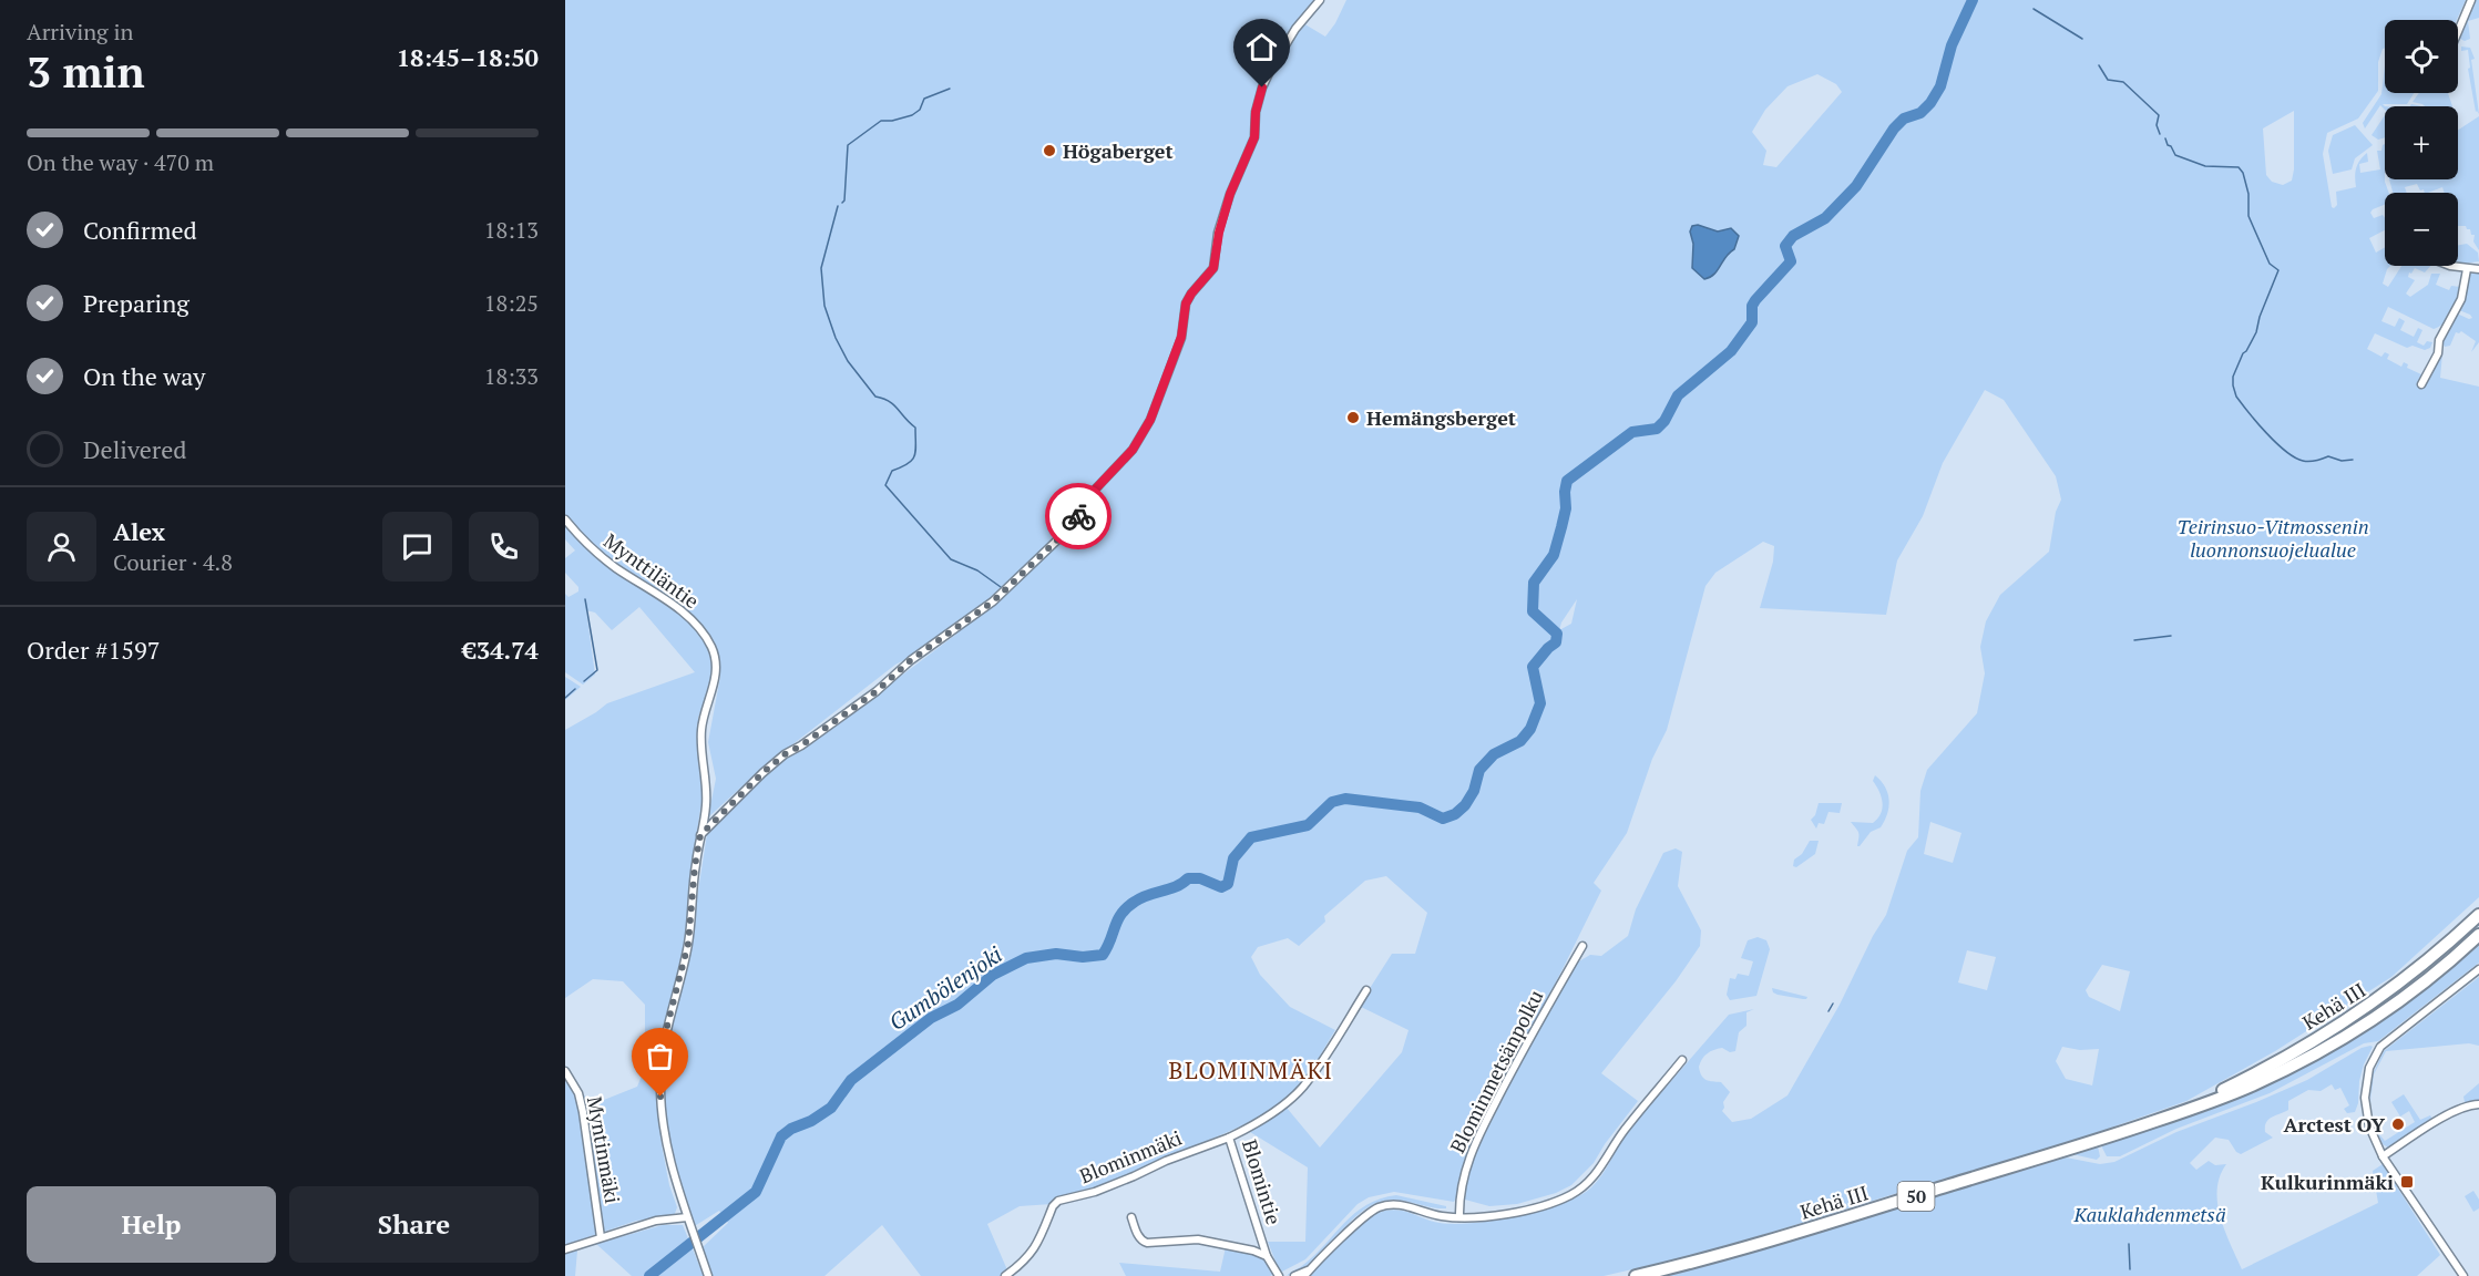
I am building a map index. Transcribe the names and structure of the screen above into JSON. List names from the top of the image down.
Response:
{
  "streets": {
    "highway": ["Kehä III", "50"],
    "street": [
      "Mynttiläntie",
      "Blominmetsänpolku",
      "Myntinmäki",
      "Blominmäki",
      "Blomintie"
    ]
  },
  "crossings": [
    ["Blominmäki", "Blomintie"]
  ],
  "districts": ["BLOMINMÄKI"],
  "water": ["Gumbölenjoki"],
  "parks": ["Teirinsuo-Vitmossenin luonnonsuojelualue", "Kauklahdenmetsä"],
  "places": {
    "other": ["Högaberget", "Hemängsberget", "Arctest OY"],
    "transit": ["Kulkurinmäki"]
  },
  "page": {
    "heading": ["3 min", "Arriving in", "18:45–18:50"],
    "panel": [
      "Alex",
      "Courier · 4.8",
      "Order #1597",
      "€34.74"
    ],
    "map_buttons": ["+", "−"],
    "bar": "On the way · 470 m",
    "list": [
      ["Confirmed", "18:13"],
      ["Preparing", "18:25"],
      ["On the way", "18:33"],
      "Delivered"
    ],
    "buttons": ["Help", "Share"]
  }
}
